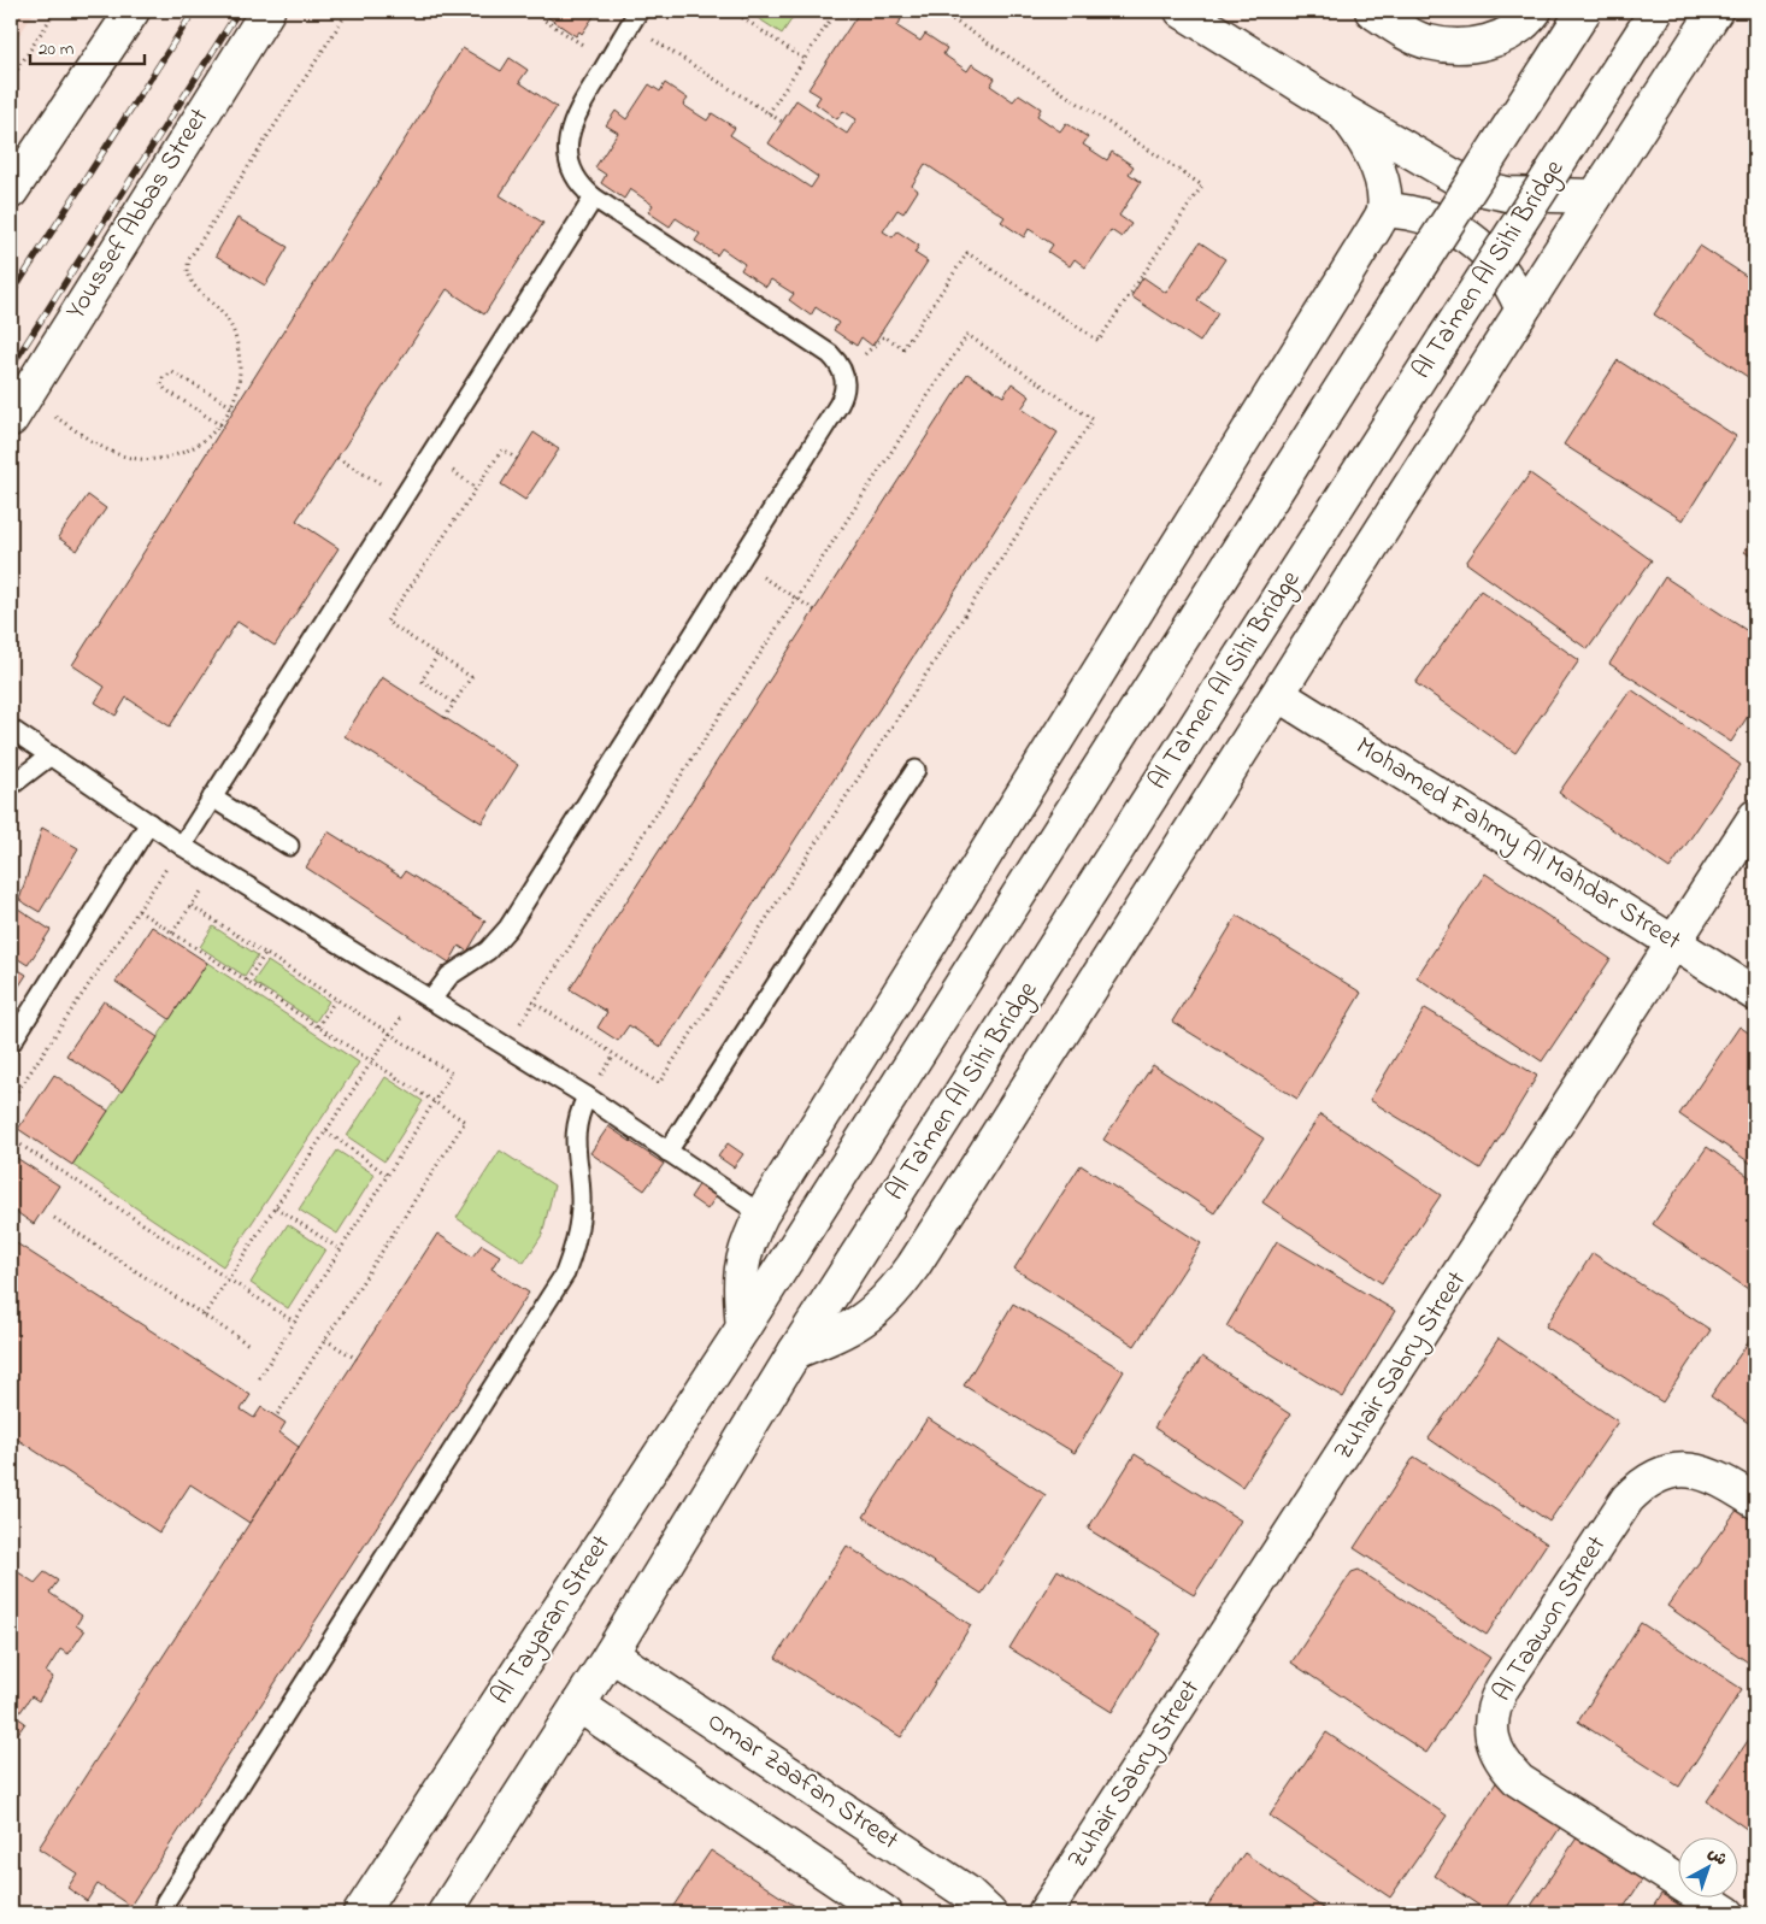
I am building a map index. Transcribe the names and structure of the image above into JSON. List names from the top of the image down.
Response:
{
  "streets": {
    "main road": [
      "Youssef Abbas Street",
      "Al Ta'men Al Sihi Bridge",
      "Mohamed Fahmy Al Mahdar Street",
      "Zuhair Sabry Street",
      "Al Taawon Street",
      "Al Tayaran Street",
      "Omar Zaafan Street"
    ]
  },
  "crossings": [
    ["Mohamed Fahmy Al Mahdar Street", "Zuhair Sabry Street"]
  ],
  "scale_bar": "20 m",
  "north": "top right"
}
